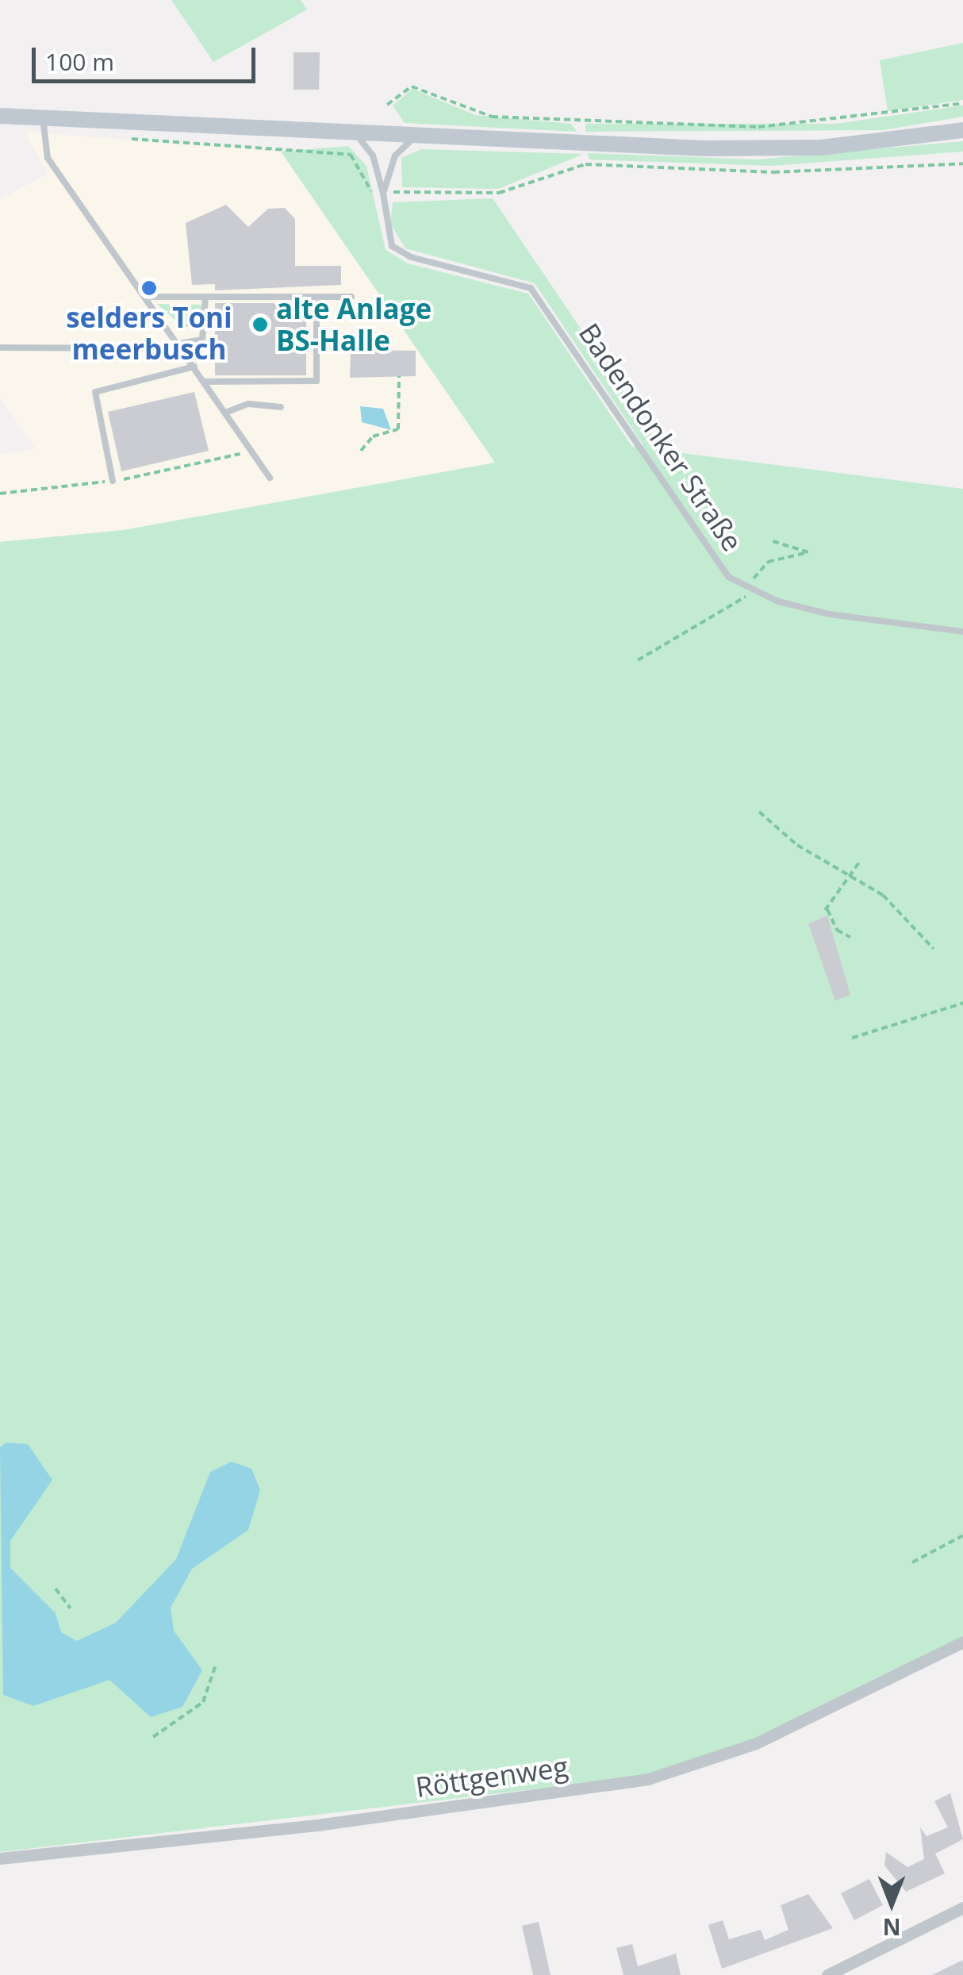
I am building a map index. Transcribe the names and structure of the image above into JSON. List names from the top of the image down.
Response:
{
  "streets": {
    "street": ["Röttgenweg"],
    "lane": ["Badendonker Straße"]
  },
  "places": ["selders Toni meerbusch", "alte Anlage BS-Halle"],
  "scale_bar": "100 m",
  "north": "bottom"
}
